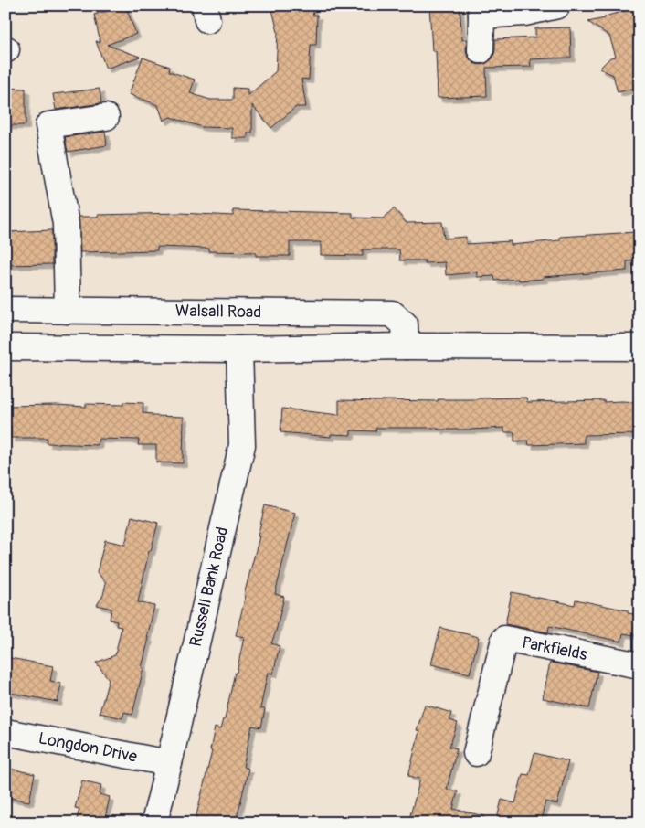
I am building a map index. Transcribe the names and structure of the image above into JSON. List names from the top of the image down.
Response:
{
  "streets": {
    "street": [
      "Walsall Road",
      "Russell Bank Road",
      "Parkfields",
      "Longdon Drive"
    ]
  },
  "crossings": [
    ["Russell Bank Road", "Longdon Drive"]
  ]
}
